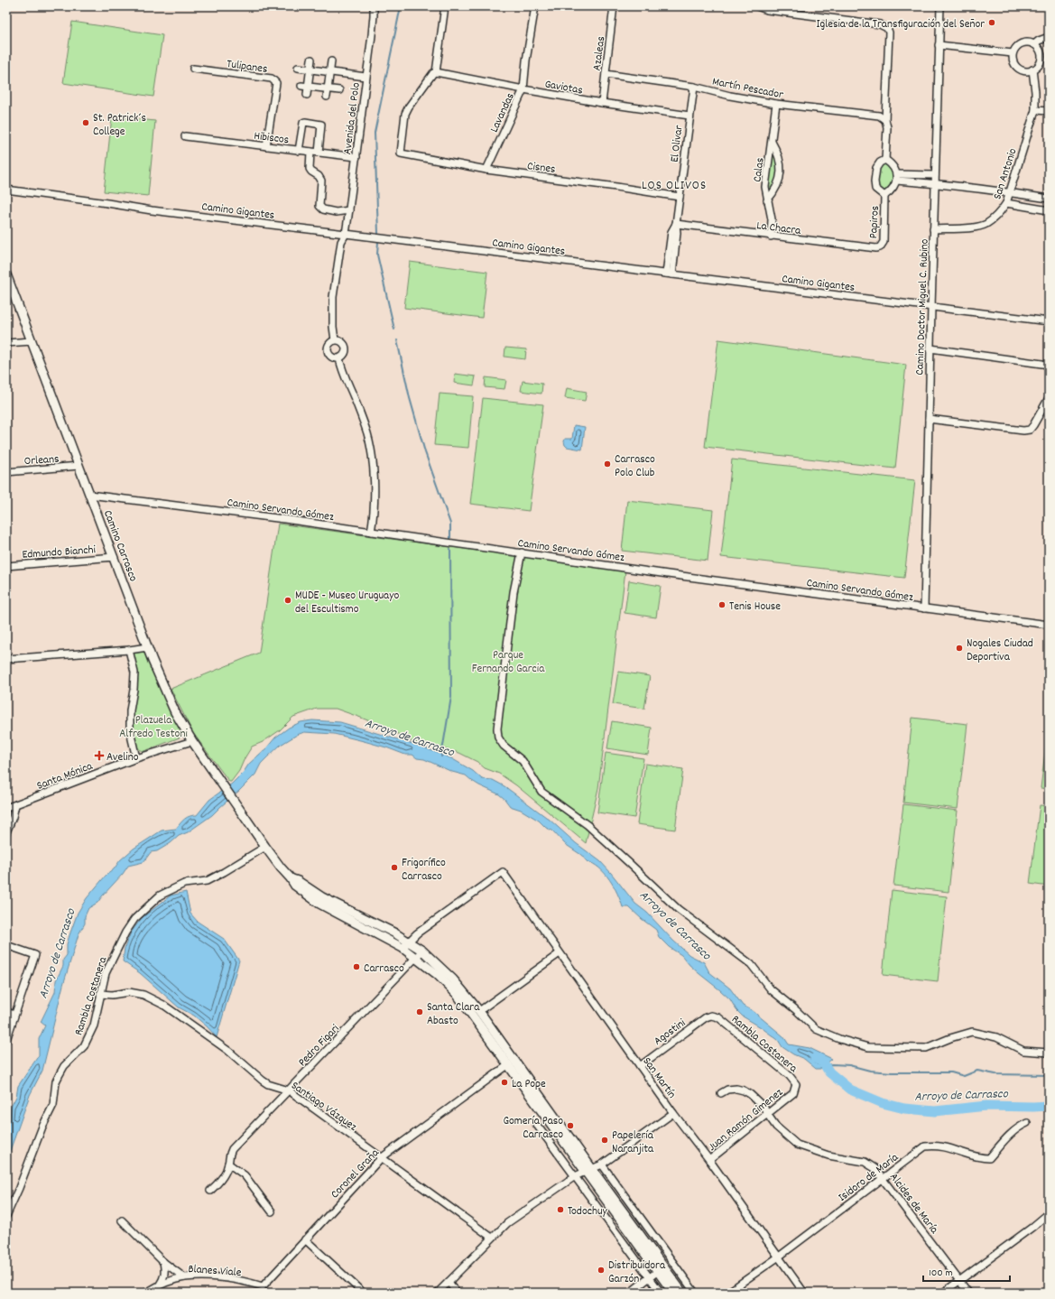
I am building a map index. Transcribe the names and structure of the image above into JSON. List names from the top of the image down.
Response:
{
  "streets": {
    "main road": ["Camino Carrasco"],
    "street": [
      "Azaleas",
      "Tulipanes",
      "Gaviotas",
      "Martín Pescador",
      "Lavandas",
      "Avenida del Polo",
      "Hibiscos",
      "El Olivar",
      "Cisnes",
      "Calas",
      "San Antonio",
      "Camino Gigantes",
      "Papiros",
      "La Chacra",
      "Camino Doctor Miguel C. Rubino",
      "Orleans",
      "Camino Servando Gómez",
      "Edmundo Bianchi",
      "Santa Mónica",
      "Rambla Costanera",
      "Agostini",
      "Pedro Figari",
      "San Martín",
      "Santiago Vázquez",
      "Juan Ramón Gimenez",
      "Coronel Graña",
      "Isidoro de María",
      "Alcides de María",
      "Blanes Viale"
    ]
  },
  "crossings": [
    ["Azaleas", "Gaviotas"],
    ["Azaleas", "Martín Pescador"],
    ["Tulipanes", "Hibiscos"],
    ["Gaviotas", "Lavandas"],
    ["Gaviotas", "El Olivar"],
    ["Gaviotas", "Cisnes"],
    ["Martín Pescador", "El Olivar"],
    ["Martín Pescador", "Calas"],
    ["Lavandas", "Cisnes"],
    ["Avenida del Polo", "Hibiscos"],
    ["Avenida del Polo", "Camino Gigantes"],
    ["El Olivar", "Cisnes"],
    ["El Olivar", "Camino Gigantes"],
    ["El Olivar", "La Chacra"],
    ["Calas", "La Chacra"],
    ["San Antonio", "Camino Doctor Miguel C. Rubino"],
    ["Camino Gigantes", "Camino Doctor Miguel C. Rubino"],
    ["Papiros", "La Chacra"],
    ["Camino Doctor Miguel C. Rubino", "Camino Servando Gómez"],
    ["Orleans", "Camino Carrasco"],
    ["Camino Servando Gómez", "Camino Carrasco"],
    ["Camino Carrasco", "Edmundo Bianchi"],
    ["Camino Carrasco", "Santa Mónica"],
    ["Camino Carrasco", "Rambla Costanera"],
    ["Camino Carrasco", "San Martín"],
    ["Rambla Costanera", "Agostini"],
    ["Rambla Costanera", "Santiago Vázquez"],
    ["Rambla Costanera", "Juan Ramón Gimenez"],
    ["Agostini", "San Martín"],
    ["Pedro Figari", "Santiago Vázquez"],
    ["San Martín", "Juan Ramón Gimenez"],
    ["San Martín", "Isidoro de María"],
    ["Santiago Vázquez", "Coronel Graña"],
    ["Juan Ramón Gimenez", "Alcides de María"],
    ["Coronel Graña", "Blanes Viale"],
    ["Isidoro de María", "Alcides de María"]
  ],
  "districts": ["LOS OLIVOS"],
  "water": ["Arroyo de Carrasco"],
  "parks": ["Parque Fernando Garcia", "Plazuela Alfredo Testoni"],
  "places": {
    "other": [
      "Iglesia de la Transfiguración del Señor",
      "St. Patrick´s College",
      "Carrasco Polo Club",
      "MUDE - Museo Uruguayo del Escultismo",
      "Tenis House",
      "Nogales Ciudad Deportiva",
      "Frigorífico Carrasco",
      "Carrasco",
      "Santa Clara Abasto",
      "La Pope",
      "Gomería Paso Carrasco",
      "Papelería Naranjita",
      "Todochuy",
      "Distribuidora Garzón"
    ],
    "health": ["Avelino"]
  },
  "scale_bar": "100 m"
}
